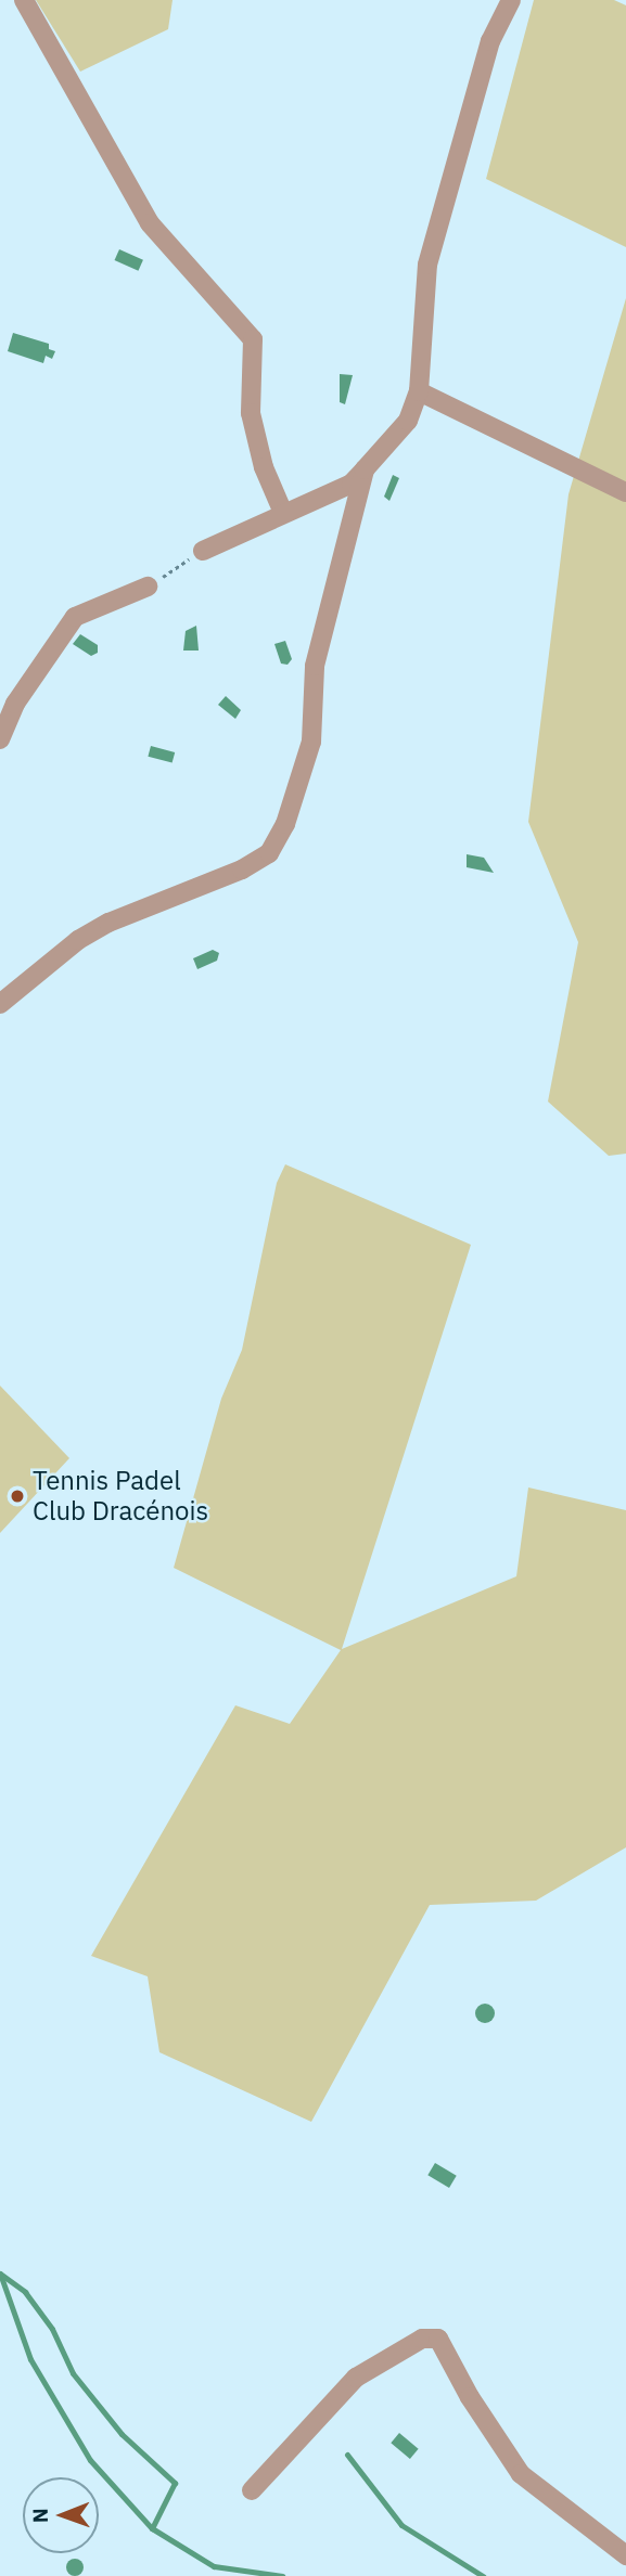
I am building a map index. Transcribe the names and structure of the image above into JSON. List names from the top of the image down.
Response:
{
  "places": ["Tennis Padel Club Dracénois"],
  "north": "left"
}
